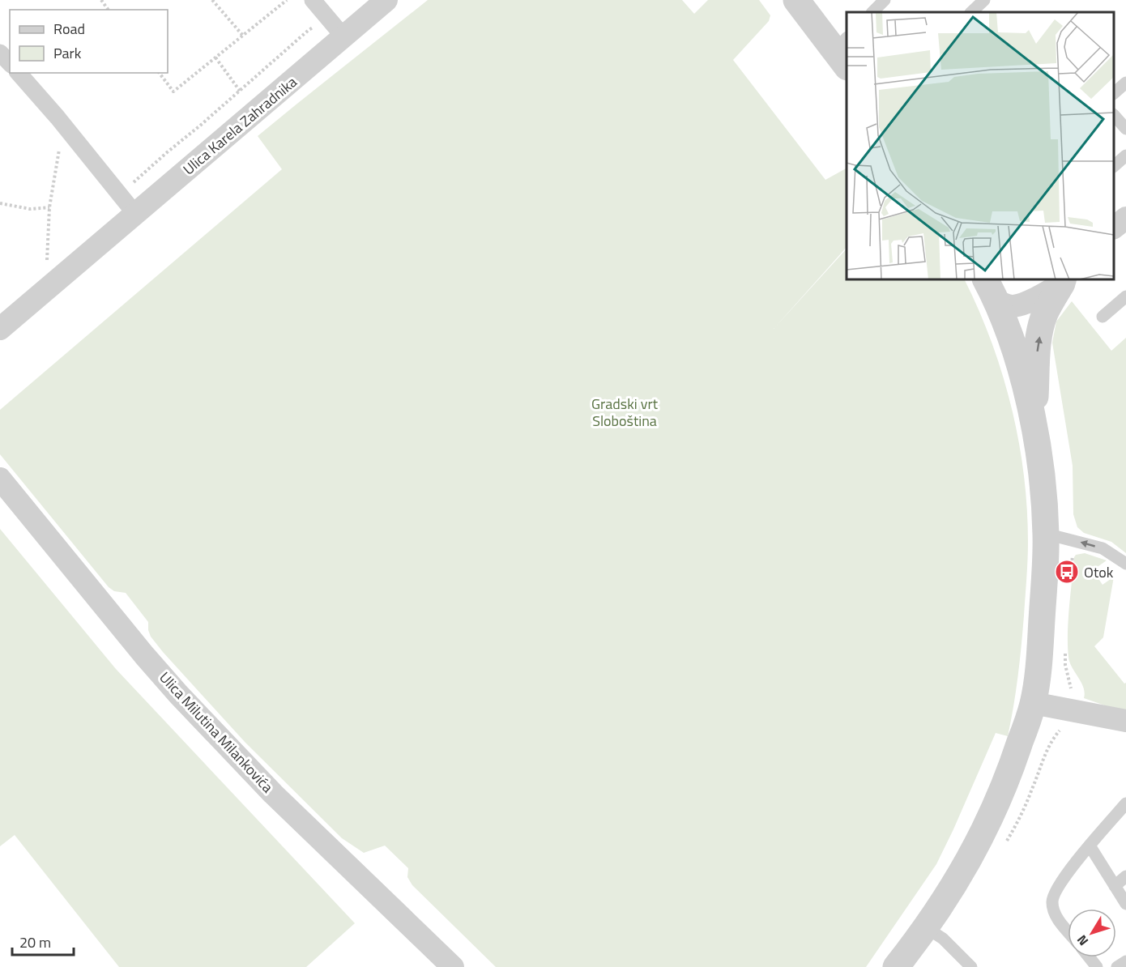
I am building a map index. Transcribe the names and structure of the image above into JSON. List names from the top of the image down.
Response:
{
  "streets": {
    "street": ["Ulica Karela Zahradnika", "Ulica Milutina Milankovića"]
  },
  "parks": ["Gradski vrt Sloboština"],
  "places": {
    "bus stop": ["Otok"]
  },
  "legend": ["Road", "Park"],
  "scale_bar": "20 m",
  "north": "bottom left"
}
